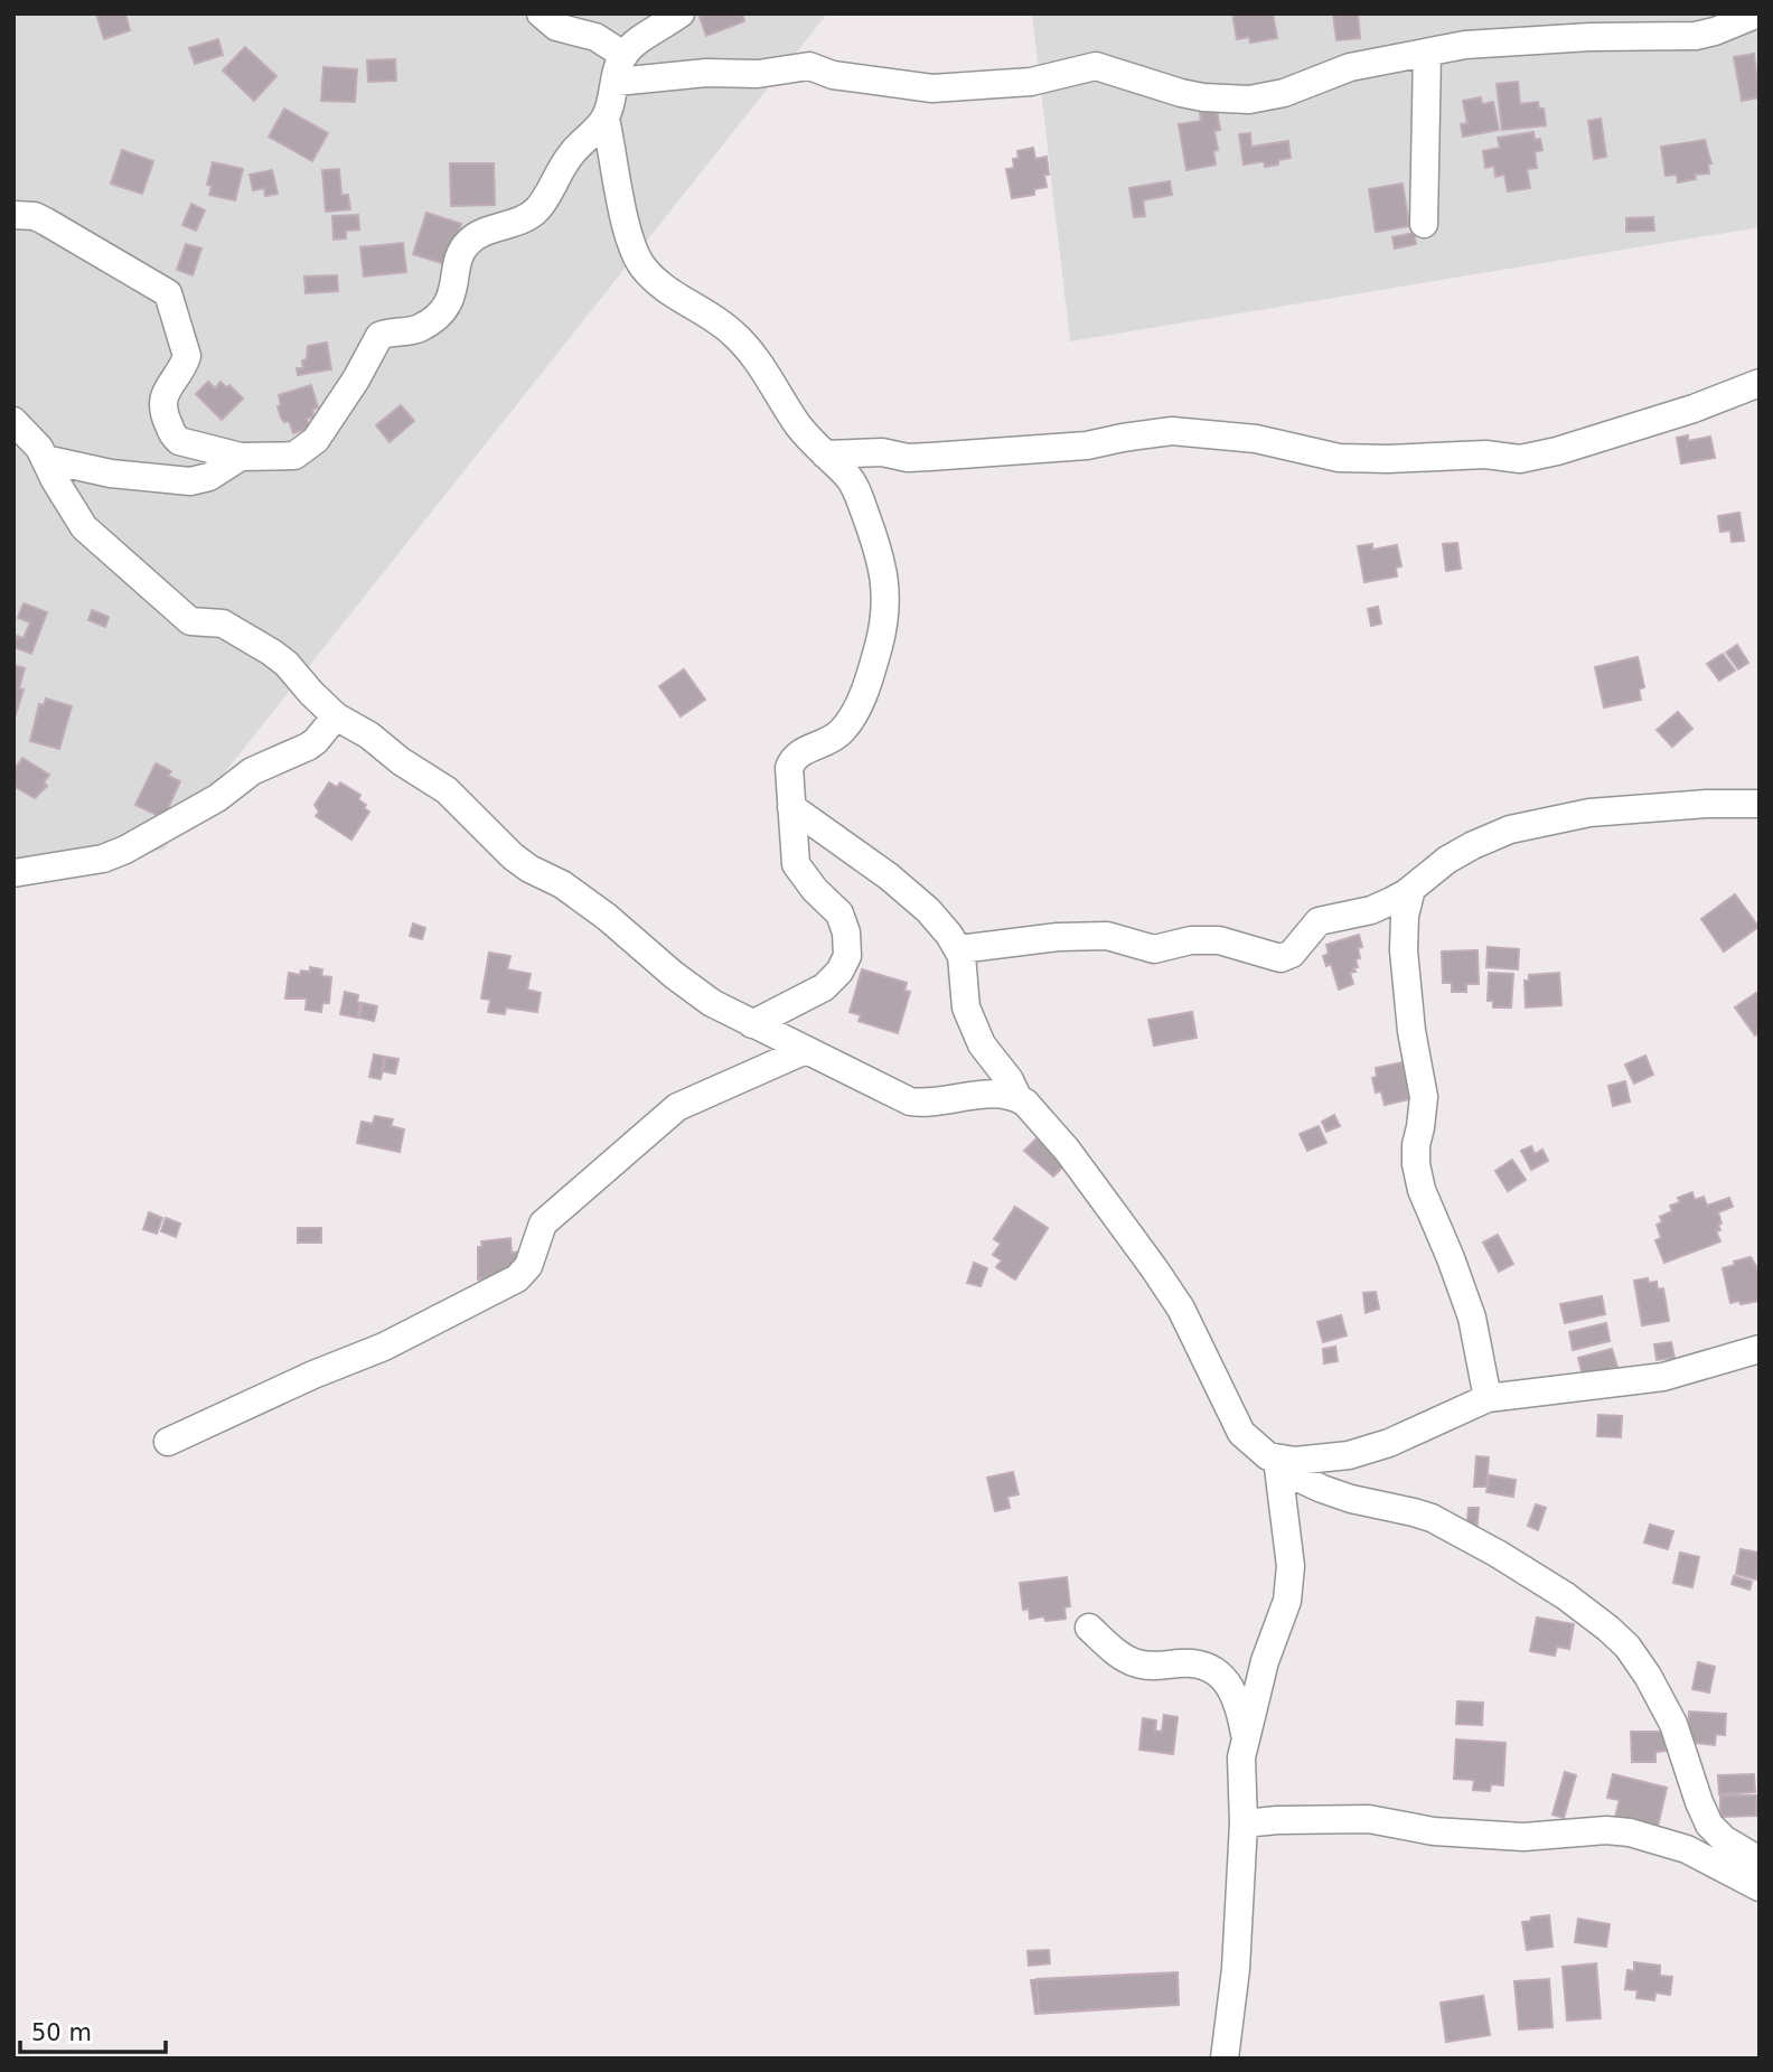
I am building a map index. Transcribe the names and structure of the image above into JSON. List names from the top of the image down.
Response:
{
  "scale_bar": "50 m"
}
